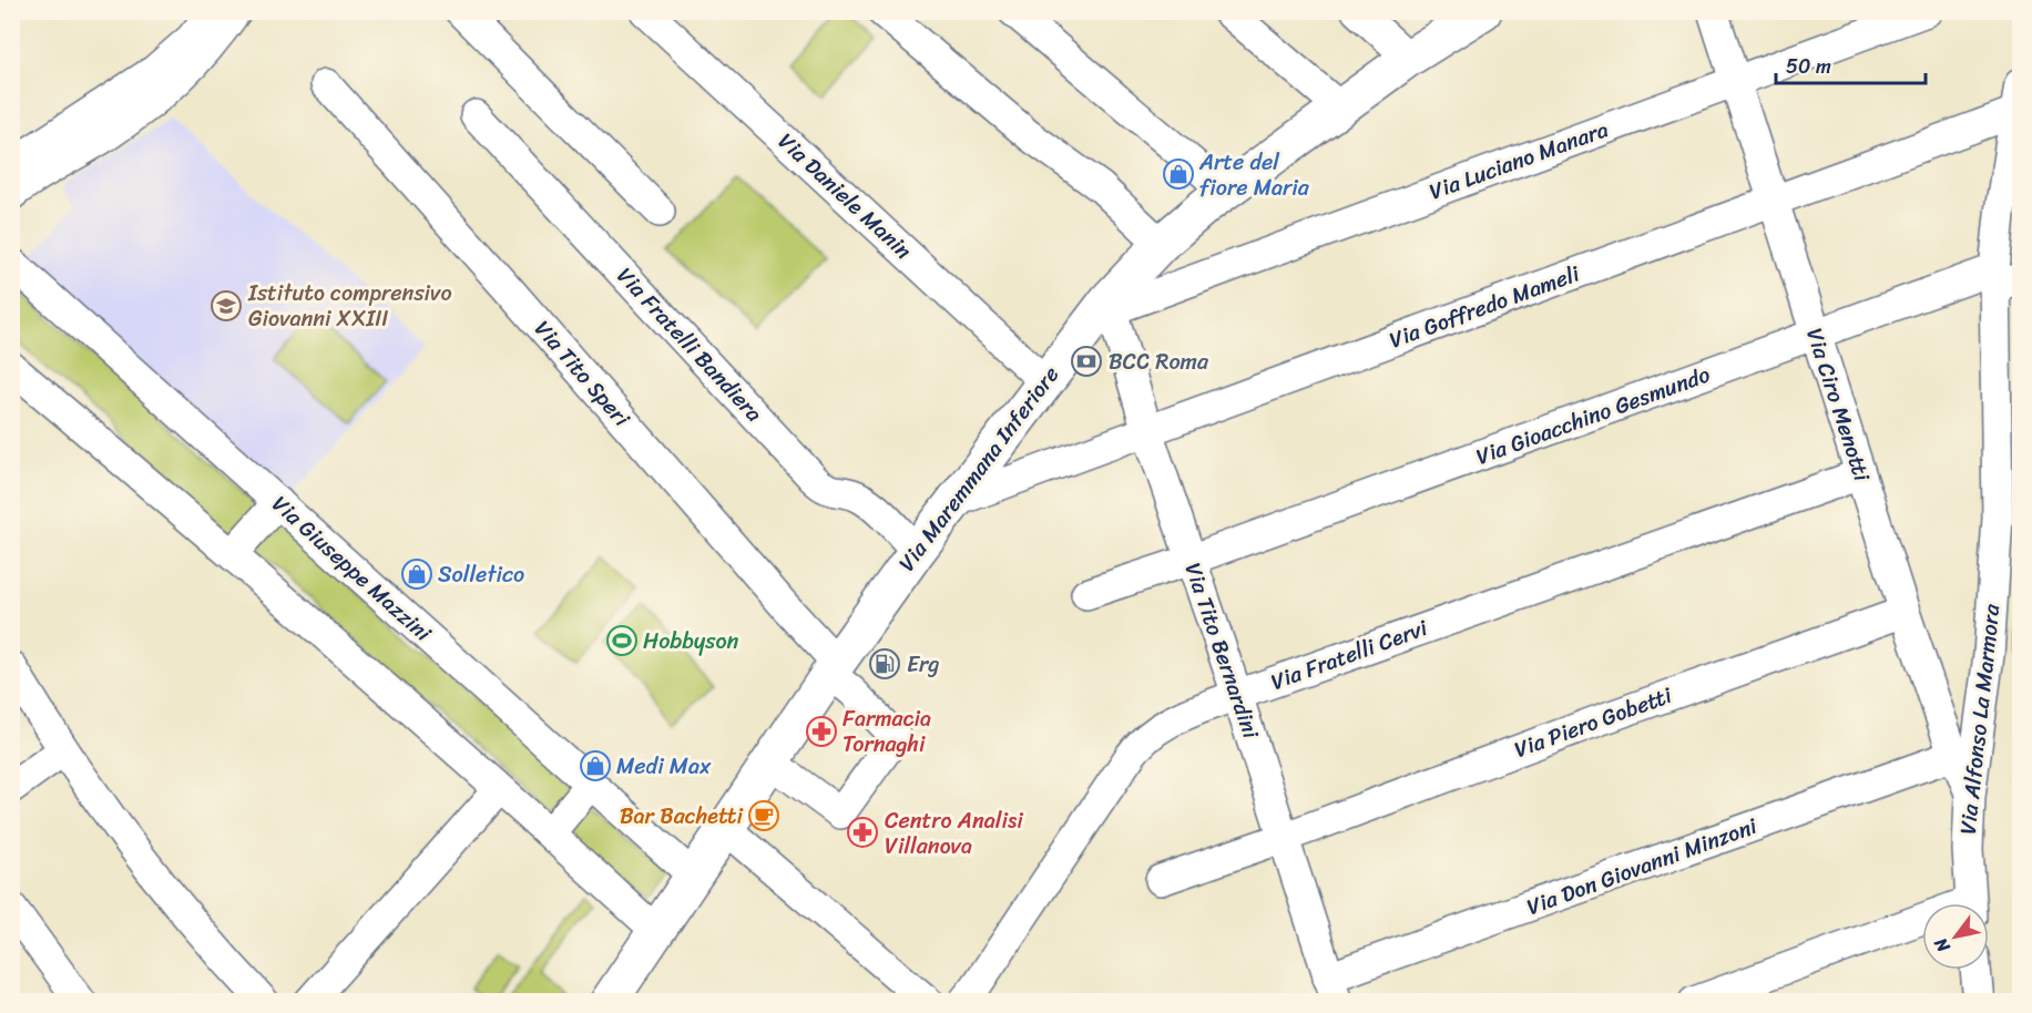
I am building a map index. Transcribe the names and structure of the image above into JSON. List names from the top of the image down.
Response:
{
  "streets": {
    "main road": ["Via Maremmana Inferiore"],
    "street": [
      "Via Luciano Manara",
      "Via Daniele Manin",
      "Via Goffredo Mameli",
      "Via Fratelli Bandiera",
      "Via Tito Speri",
      "Via Ciro Menotti",
      "Via Gioacchino Gesmundo",
      "Via Giuseppe Mazzini",
      "Via Tito Bernardini",
      "Via Fratelli Cervi",
      "Via Alfonso La Marmora",
      "Via Piero Gobetti",
      "Via Don Giovanni Minzoni"
    ]
  },
  "crossings": [
    ["Via Luciano Manara", "Via Ciro Menotti"],
    ["Via Luciano Manara", "Via Maremmana Inferiore"],
    ["Via Luciano Manara", "Via Tito Bernardini"],
    ["Via Daniele Manin", "Via Maremmana Inferiore"],
    ["Via Goffredo Mameli", "Via Ciro Menotti"],
    ["Via Goffredo Mameli", "Via Maremmana Inferiore"],
    ["Via Goffredo Mameli", "Via Tito Bernardini"],
    ["Via Goffredo Mameli", "Via Alfonso La Marmora"],
    ["Via Fratelli Bandiera", "Via Maremmana Inferiore"],
    ["Via Tito Speri", "Via Maremmana Inferiore"],
    ["Via Ciro Menotti", "Via Gioacchino Gesmundo"],
    ["Via Ciro Menotti", "Via Fratelli Cervi"],
    ["Via Ciro Menotti", "Via Alfonso La Marmora"],
    ["Via Ciro Menotti", "Via Piero Gobetti"],
    ["Via Ciro Menotti", "Via Don Giovanni Minzoni"],
    ["Via Gioacchino Gesmundo", "Via Tito Bernardini"],
    ["Via Gioacchino Gesmundo", "Via Alfonso La Marmora"],
    ["Via Maremmana Inferiore", "Via Giuseppe Mazzini"],
    ["Via Maremmana Inferiore", "Via Tito Bernardini"],
    ["Via Tito Bernardini", "Via Fratelli Cervi"],
    ["Via Tito Bernardini", "Via Piero Gobetti"],
    ["Via Tito Bernardini", "Via Don Giovanni Minzoni"]
  ],
  "places": {
    "shop": ["Arte del fiore Maria", "Solletico", "Medi Max"],
    "school or university": ["Istituto comprensivo Giovanni XXIII"],
    "bank": ["BCC Roma"],
    "sports": ["Hobbyson"],
    "fuel station": ["Erg"],
    "pharmacy": ["Farmacia Tornaghi", "Centro Analisi Villanova"],
    "cafe": ["Bar Bachetti"]
  },
  "scale_bar": "50 m",
  "north": "bottom left"
}
